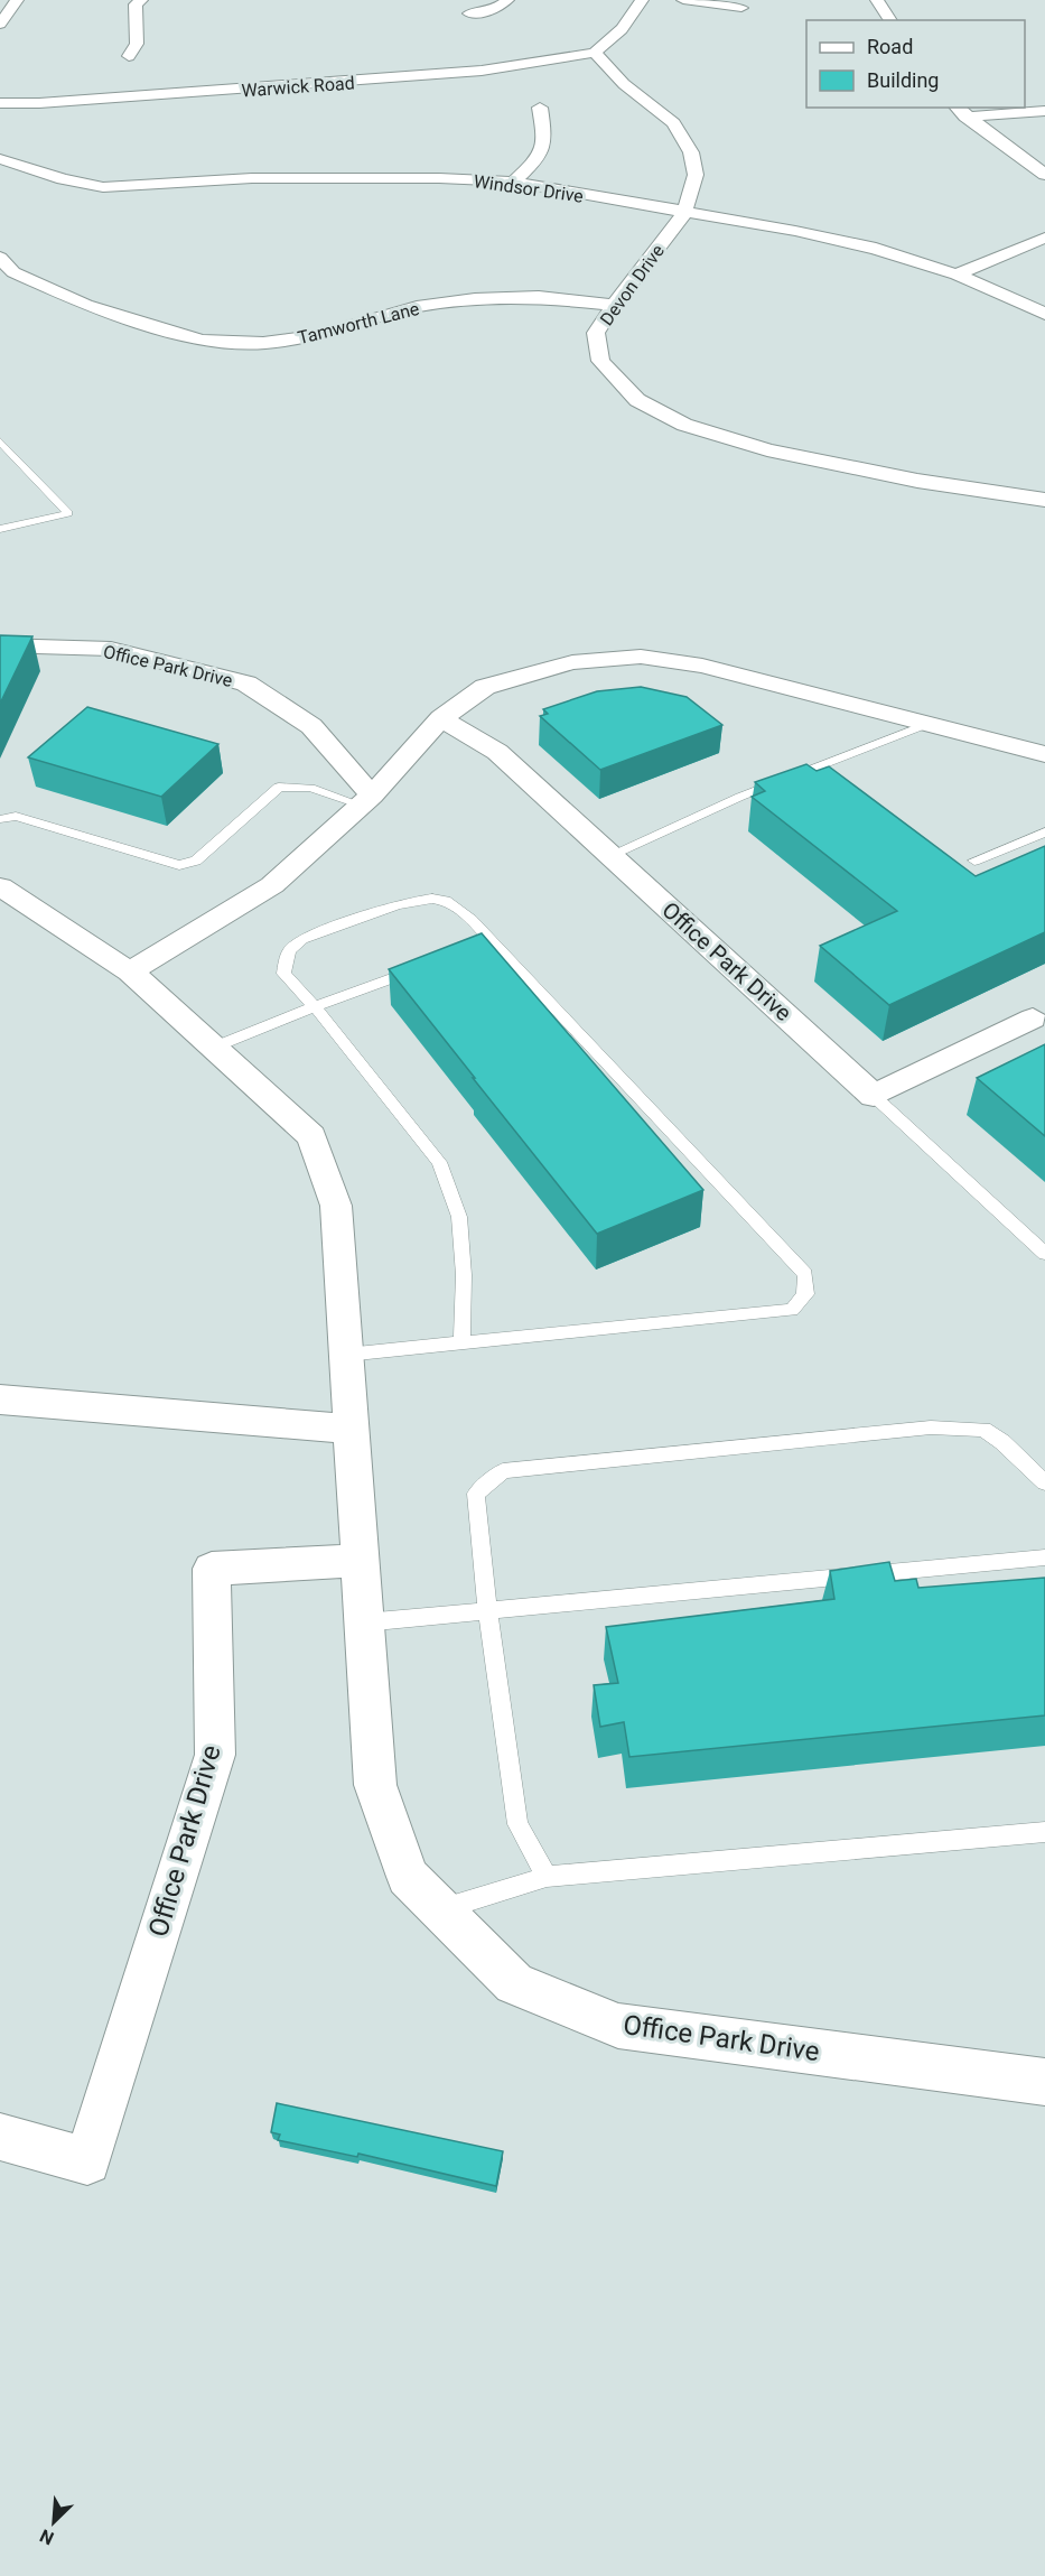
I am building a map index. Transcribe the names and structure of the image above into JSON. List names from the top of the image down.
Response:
{
  "streets": {
    "street": [
      "Warwick Road",
      "Windsor Drive",
      "Devon Drive",
      "Tamworth Lane",
      "Office Park Drive"
    ]
  },
  "crossings": [
    ["Warwick Road", "Devon Drive"],
    ["Windsor Drive", "Devon Drive"],
    ["Devon Drive", "Tamworth Lane"]
  ],
  "legend": ["Road", "Building"],
  "north": "bottom left"
}
